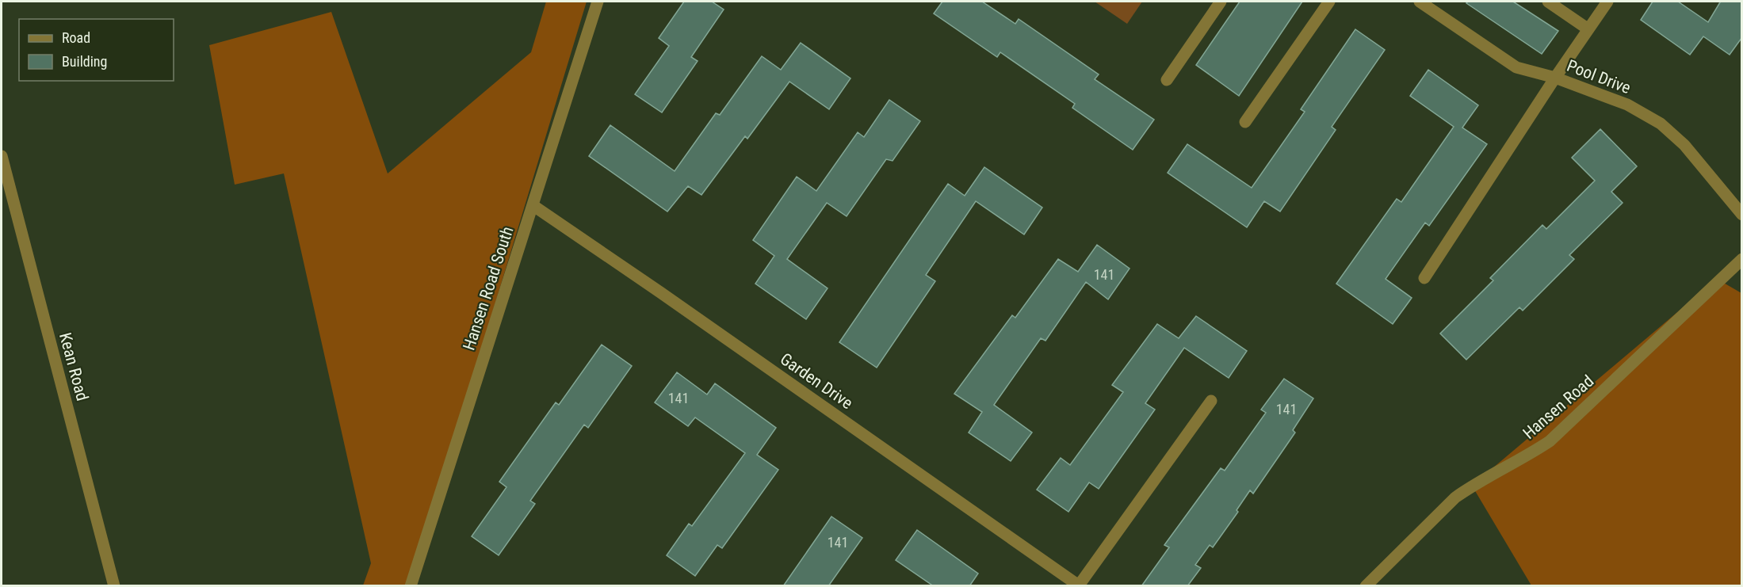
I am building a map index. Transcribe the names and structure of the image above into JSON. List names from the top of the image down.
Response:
{
  "streets": {
    "street": [
      "Pool Drive",
      "Hansen Road South",
      "Kean Road",
      "Garden Drive",
      "Hansen Road"
    ]
  },
  "crossings": [
    ["Hansen Road South", "Garden Drive"]
  ],
  "house_numbers": [
    "141",
    "141",
    "141",
    "141"
  ],
  "legend": ["Road", "Building"]
}
